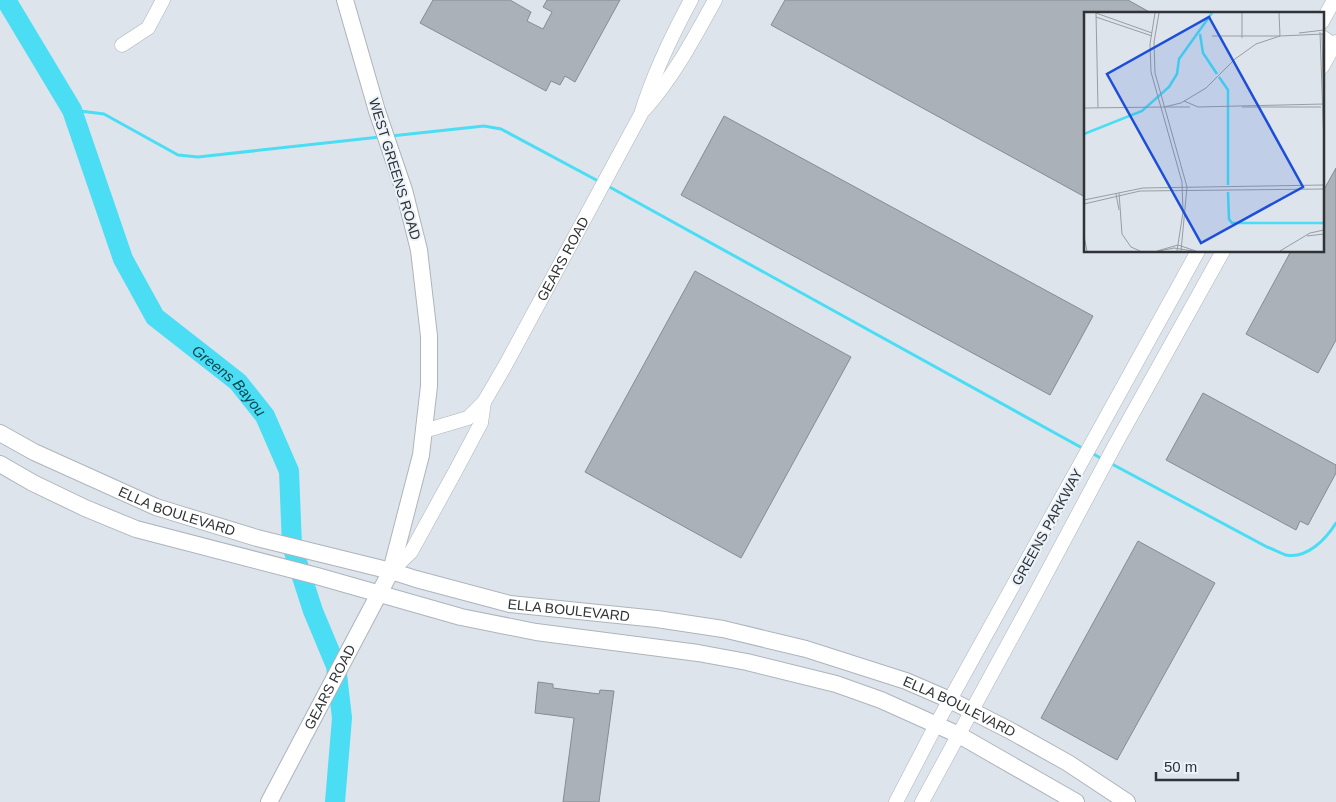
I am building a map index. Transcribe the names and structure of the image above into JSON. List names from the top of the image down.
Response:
{
  "streets": {
    "main road": ["WEST GREENS ROAD", "GEARS ROAD", "ELLA BOULEVARD"],
    "street": ["GREENS PARKWAY"]
  },
  "crossings": [
    ["WEST GREENS ROAD", "GEARS ROAD"],
    ["GEARS ROAD", "ELLA BOULEVARD"],
    ["ELLA BOULEVARD", "GREENS PARKWAY"]
  ],
  "water": ["Greens Bayou"],
  "scale_bar": "50 m"
}
